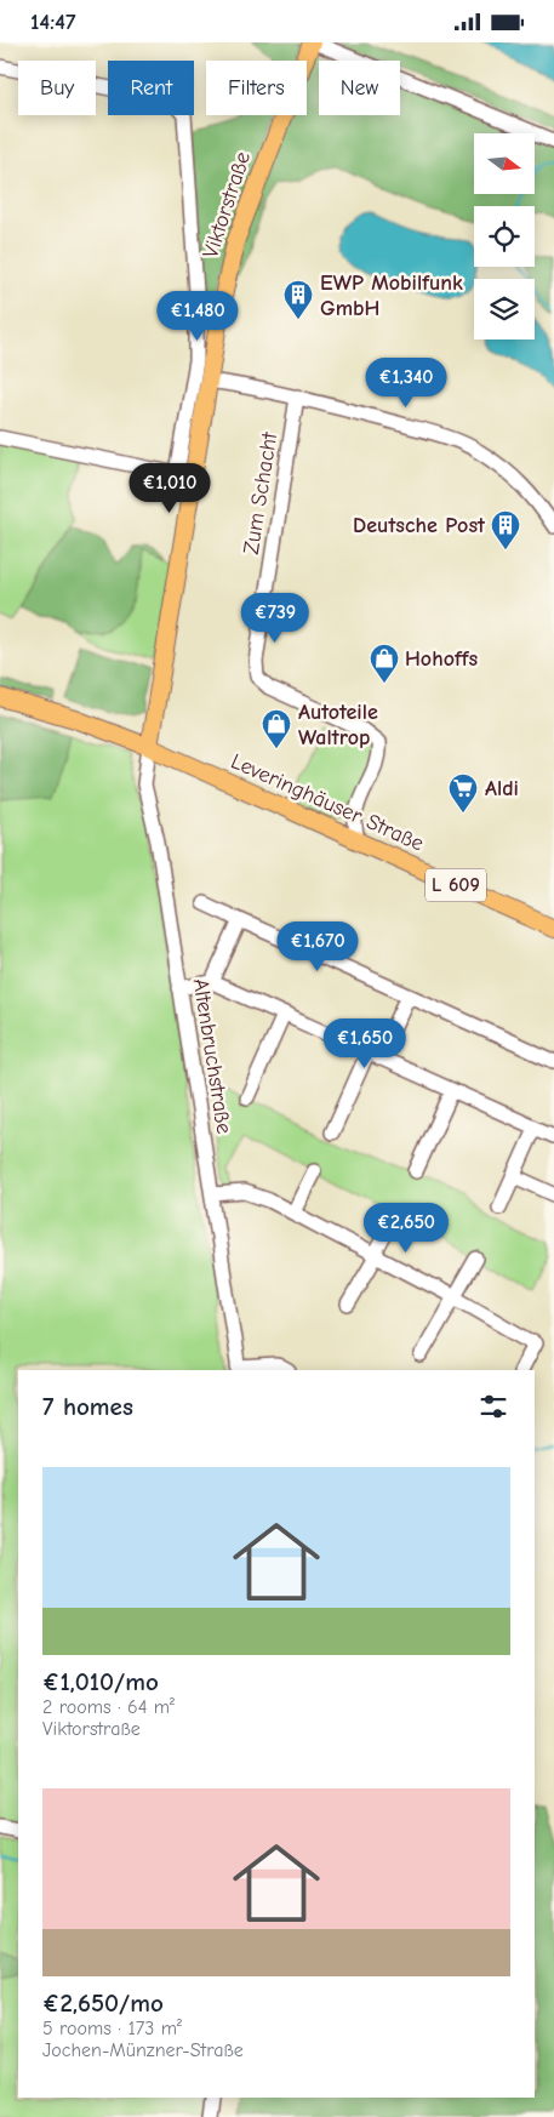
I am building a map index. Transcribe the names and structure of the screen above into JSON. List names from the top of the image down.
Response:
{
  "streets": {
    "main road": ["Viktorstraße", "Leveringhäuser Straße", "L 609"],
    "street": ["Zum Schacht", "Altenbruchstraße"]
  },
  "crossings": [
    ["Viktorstraße", "Leveringhäuser Straße"],
    ["Viktorstraße", "L 609"],
    ["Viktorstraße", "Altenbruchstraße"],
    ["Zum Schacht", "Leveringhäuser Straße"],
    ["Leveringhäuser Straße", "L 609"],
    ["Leveringhäuser Straße", "Altenbruchstraße"],
    ["L 609", "Altenbruchstraße"]
  ],
  "places": {
    "building": ["EWP Mobilfunk GmbH", "Deutsche Post"],
    "shop": ["Hohoffs", "Autoteile Waltrop"],
    "supermarket": ["Aldi"]
  },
  "north": "right",
  "page": {
    "status": "14:47",
    "chip": [
      "Buy",
      "Rent",
      "Filters",
      "New"
    ],
    "price": [
      "€1,480",
      "€1,340",
      "€1,010",
      "€739",
      "€1,670",
      "€1,650",
      "€2,650"
    ],
    "heading": "7 homes",
    "list": [
      {
        "name": "€1,010/mo",
        "note": "2 rooms · 64 m² · Viktorstraße"
      },
      {
        "name": "€2,650/mo",
        "note": "5 rooms · 173 m² · Jochen-Münzner-Straße"
      }
    ]
  }
}
